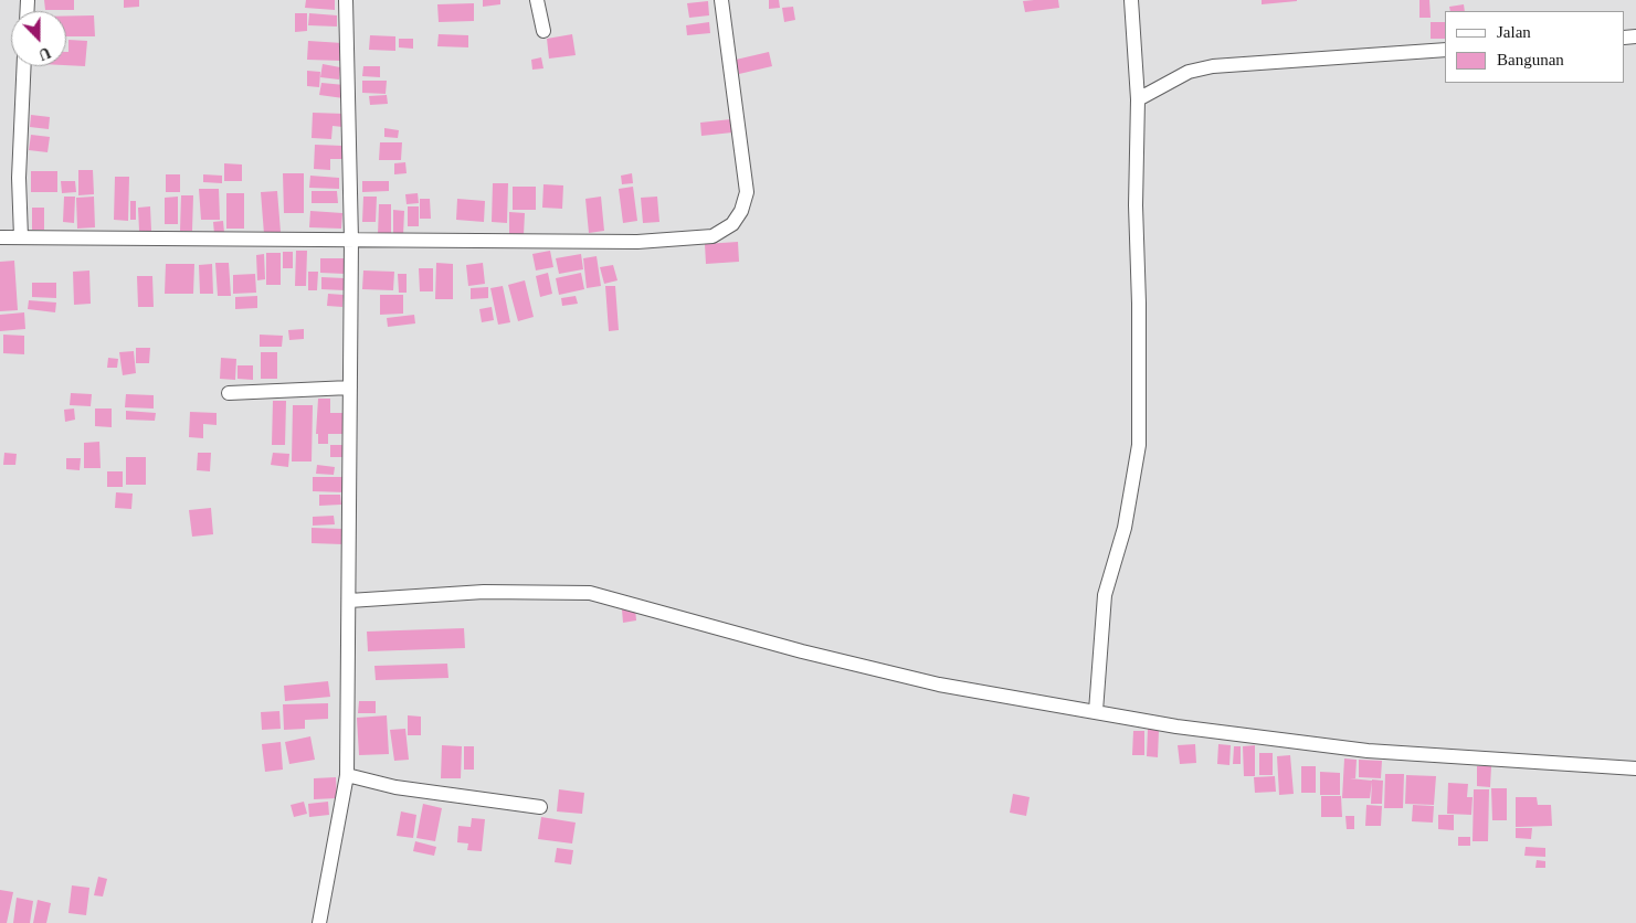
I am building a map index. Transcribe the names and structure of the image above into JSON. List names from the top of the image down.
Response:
{
  "legend": ["Jalan", "Bangunan"],
  "north": "bottom"
}
